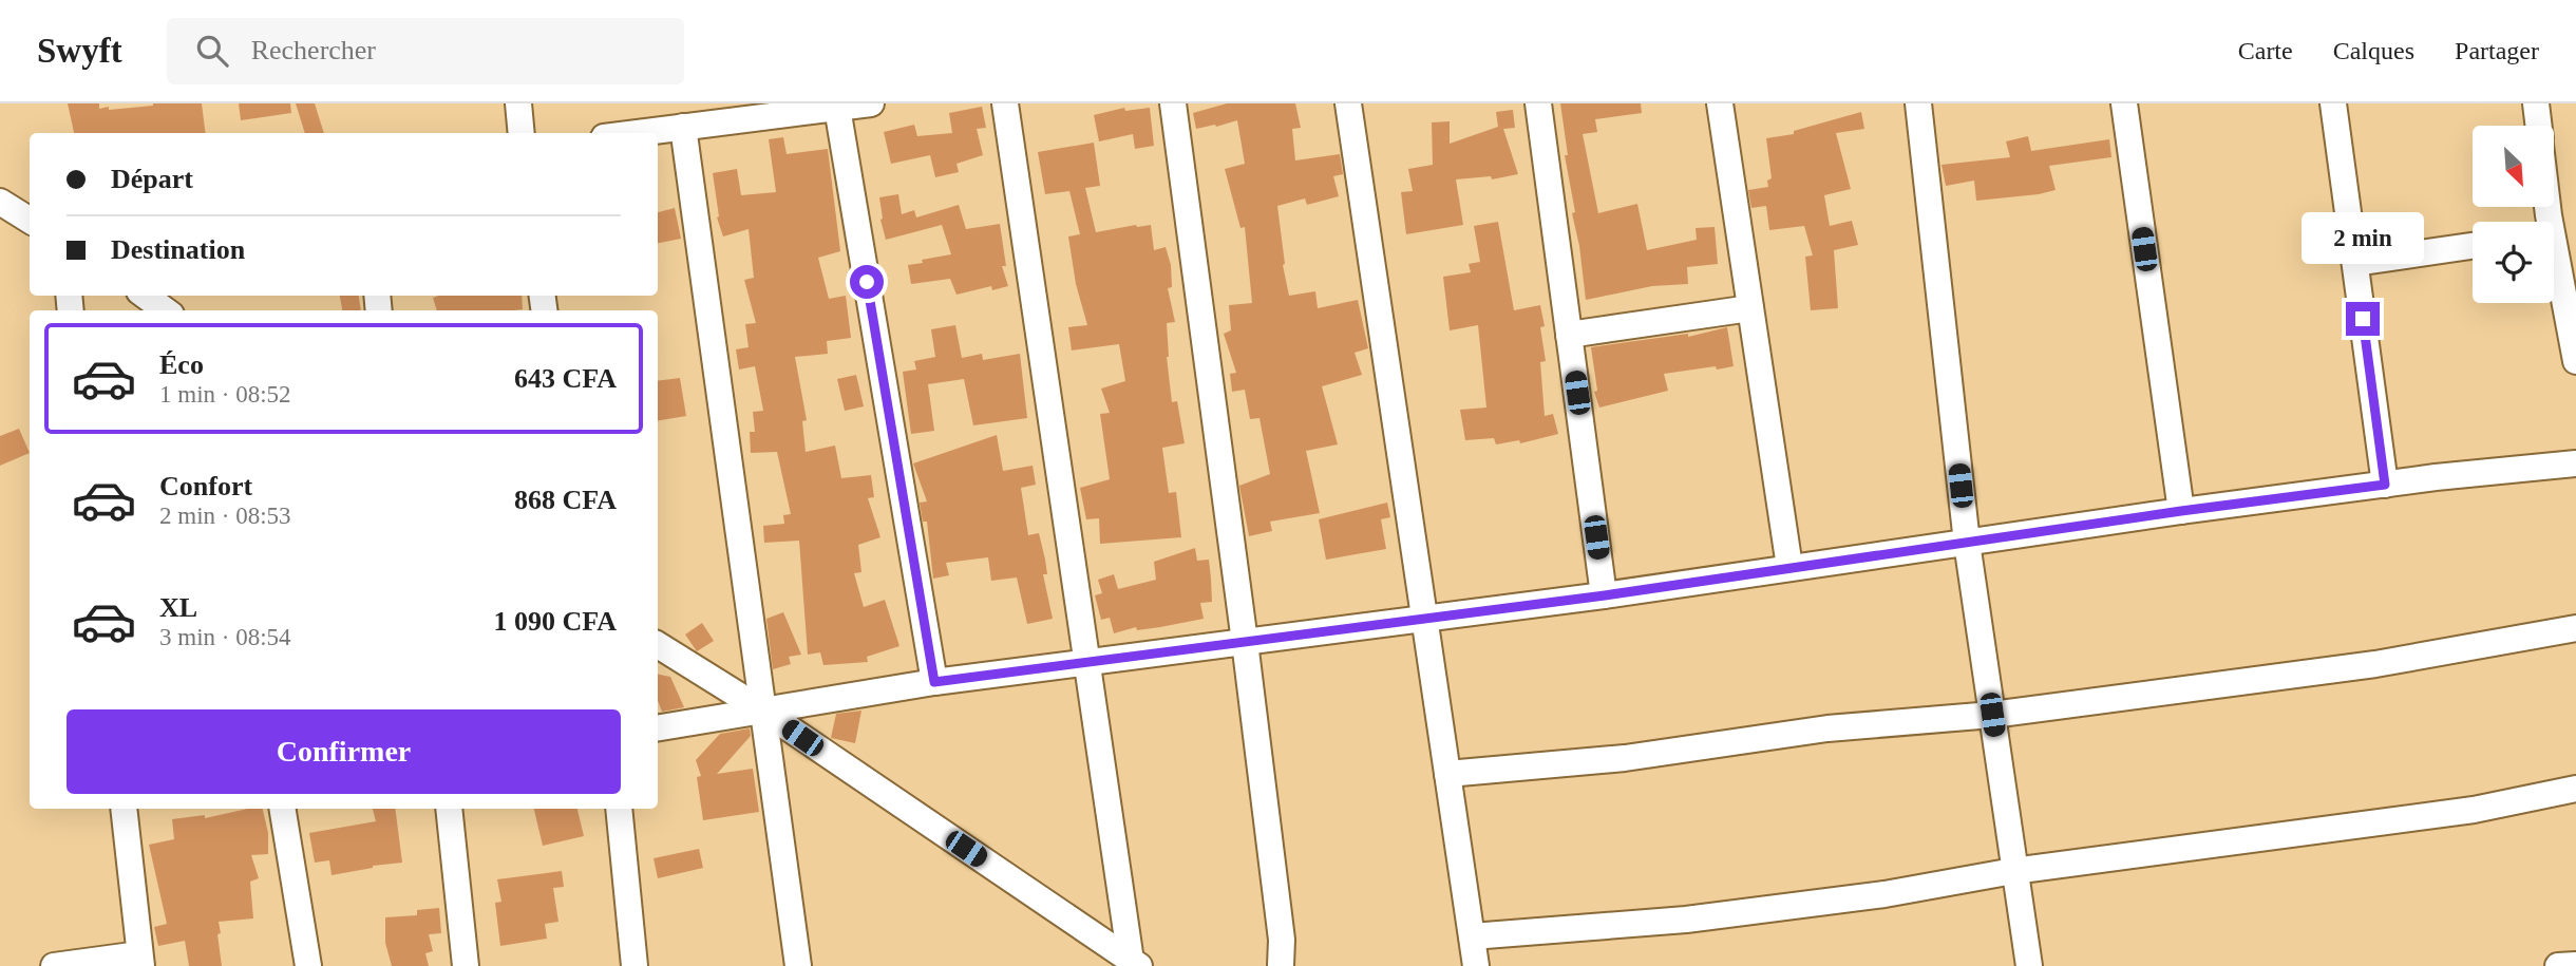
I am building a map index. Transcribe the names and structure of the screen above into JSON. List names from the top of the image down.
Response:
{
  "north": "bottom right",
  "page": {
    "header": "Swyft",
    "search": "Rechercher",
    "nav": ["Carte", "Calques", "Partager"],
    "banner": ["Départ", "Destination"],
    "bubble": "2 min",
    "list": [
      {
        "name": "Éco",
        "note": "1 min · 08:52",
        "value": "643 CFA"
      },
      {
        "name": "Confort",
        "note": "2 min · 08:53",
        "value": "868 CFA"
      },
      {
        "name": "XL",
        "note": "3 min · 08:54",
        "value": "1 090 CFA"
      }
    ],
    "buttons": "Confirmer"
  }
}
